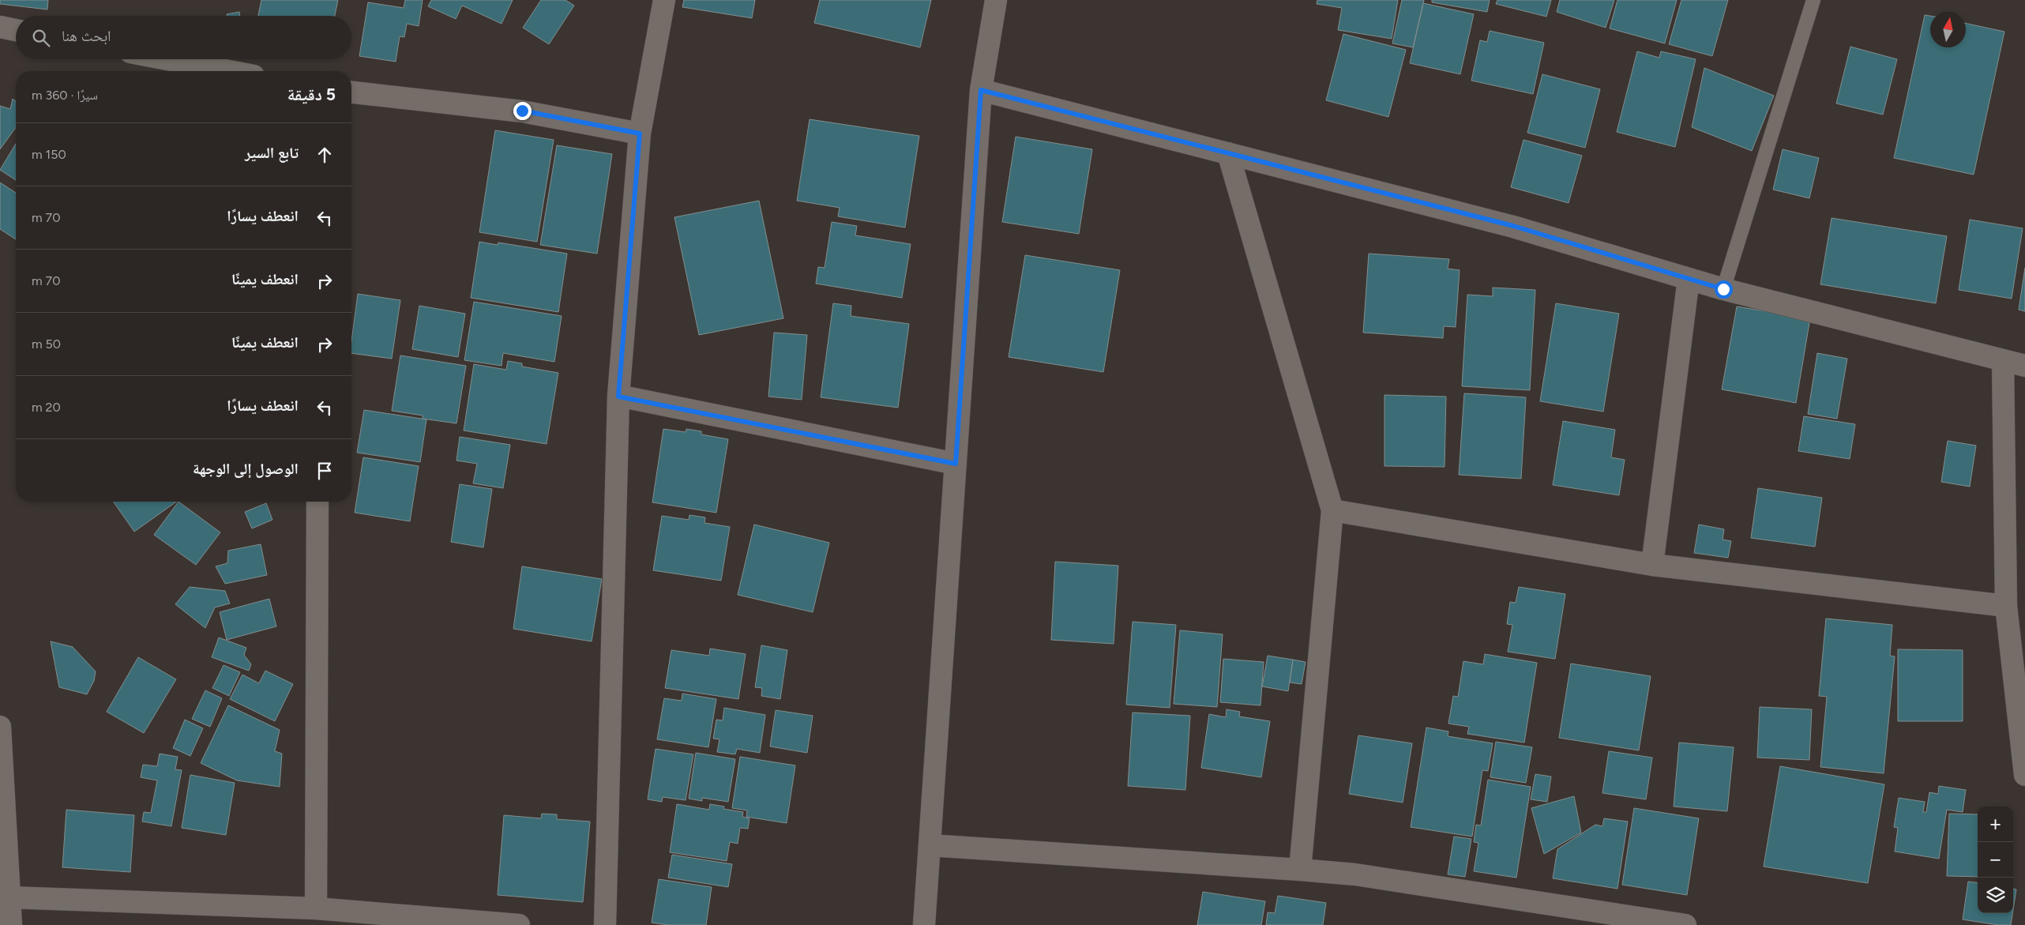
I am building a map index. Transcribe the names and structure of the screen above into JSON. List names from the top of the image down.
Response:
{
  "north": "top",
  "page": {
    "search": "ابحث هنا",
    "heading": ["5 دقيقة", "سيرًا · 360 m"],
    "list": [
      ["تابع السير", "150 m"],
      ["انعطف يسارًا", "70 m"],
      ["انعطف يمينًا", "70 m"],
      ["انعطف يمينًا", "50 m"],
      ["انعطف يسارًا", "20 m"],
      "الوصول إلى الوجهة"
    ],
    "map_buttons": ["+", "−"]
  }
}
